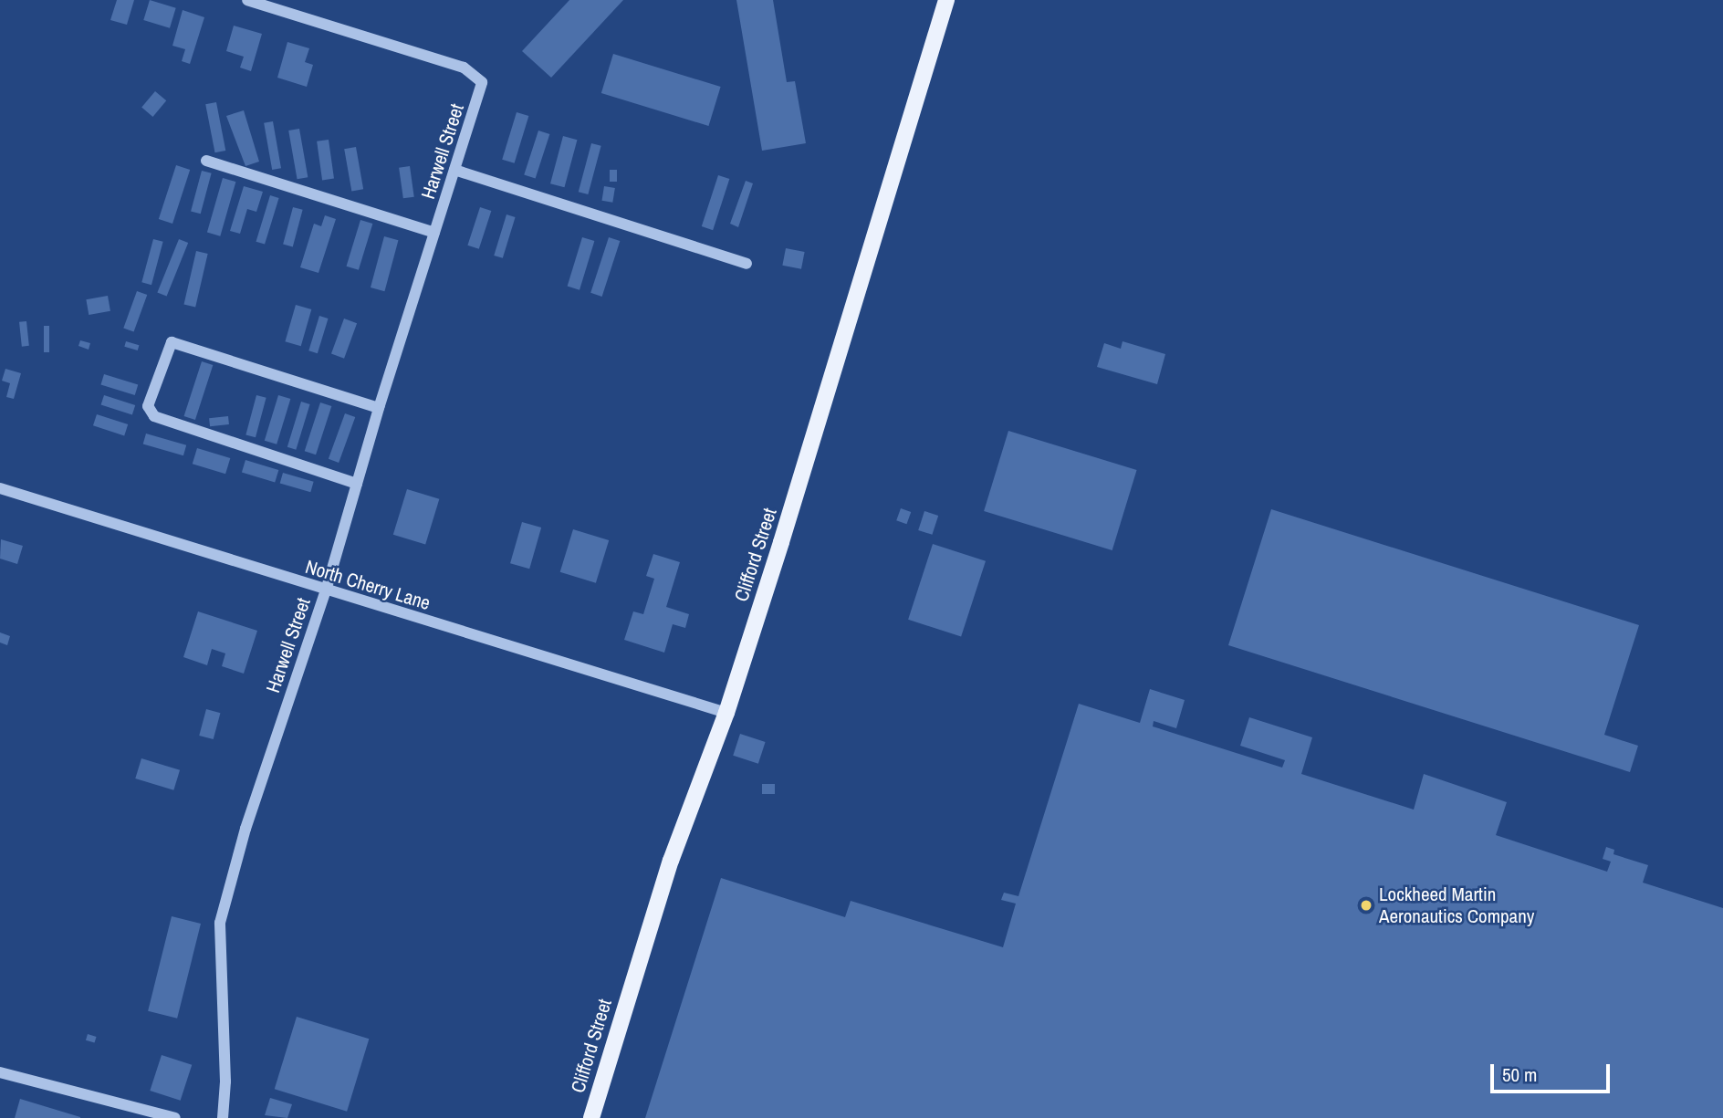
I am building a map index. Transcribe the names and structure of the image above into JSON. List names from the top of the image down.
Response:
{
  "streets": {
    "main road": ["Clifford Street"],
    "street": ["Harwell Street", "North Cherry Lane"]
  },
  "crossings": [
    ["Harwell Street", "North Cherry Lane"],
    ["Clifford Street", "North Cherry Lane"]
  ],
  "places": ["Lockheed Martin Aeronautics Company"],
  "scale_bar": "50 m"
}
